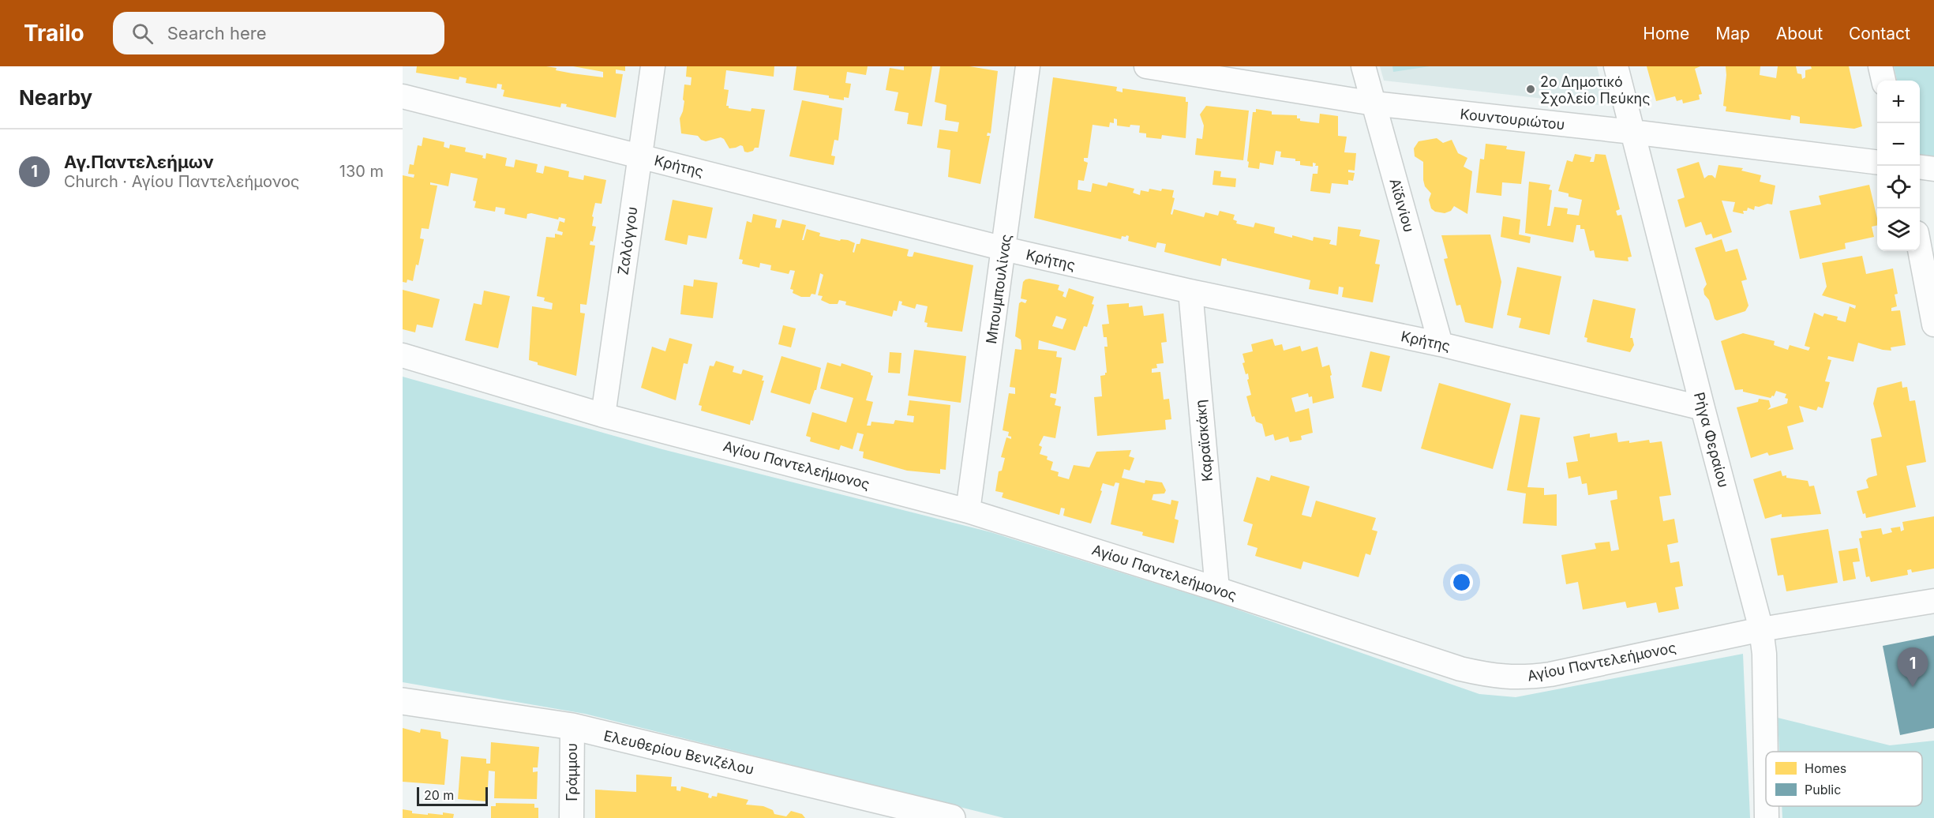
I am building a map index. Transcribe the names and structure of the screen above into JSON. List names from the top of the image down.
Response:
{
  "streets": {
    "street": [
      "Κουντουριώτου",
      "Κρήτης",
      "Αϊδινίου",
      "Ζαλόγγου",
      "Μπουμπουλίνας",
      "Ρήγα Φεραίου",
      "Καραϊσκάκη",
      "Αγίου Παντελεήμονος",
      "Ελευθερίου Βενιζέλου",
      "Γράμμου"
    ]
  },
  "crossings": [
    ["Κουντουριώτου", "Αϊδινίου"],
    ["Κουντουριώτου", "Ρήγα Φεραίου"],
    ["Κρήτης", "Αϊδινίου"],
    ["Κρήτης", "Ζαλόγγου"],
    ["Κρήτης", "Μπουμπουλίνας"],
    ["Κρήτης", "Ρήγα Φεραίου"],
    ["Κρήτης", "Καραϊσκάκη"],
    ["Ζαλόγγου", "Αγίου Παντελεήμονος"],
    ["Μπουμπουλίνας", "Αγίου Παντελεήμονος"],
    ["Ρήγα Φεραίου", "Αγίου Παντελεήμονος"],
    ["Καραϊσκάκη", "Αγίου Παντελεήμονος"],
    ["Ελευθερίου Βενιζέλου", "Γράμμου"]
  ],
  "places": ["2ο Δημοτικό Σχολείο Πεύκης"],
  "legend": ["Homes", "Public"],
  "scale_bar": "20 m",
  "page": {
    "header": "Trailo",
    "search": "Search here",
    "nav": [
      "Home",
      "Map",
      "About",
      "Contact"
    ],
    "heading": "Nearby",
    "map_buttons": ["+", "−"],
    "list": [
      {
        "mark": "1",
        "name": "Αγ.Παντελεήμων",
        "note": "Church · Αγίου Παντελεήμονος",
        "value": "130 m"
      }
    ],
    "pins": "1",
    "scale": "20 m"
  }
}
